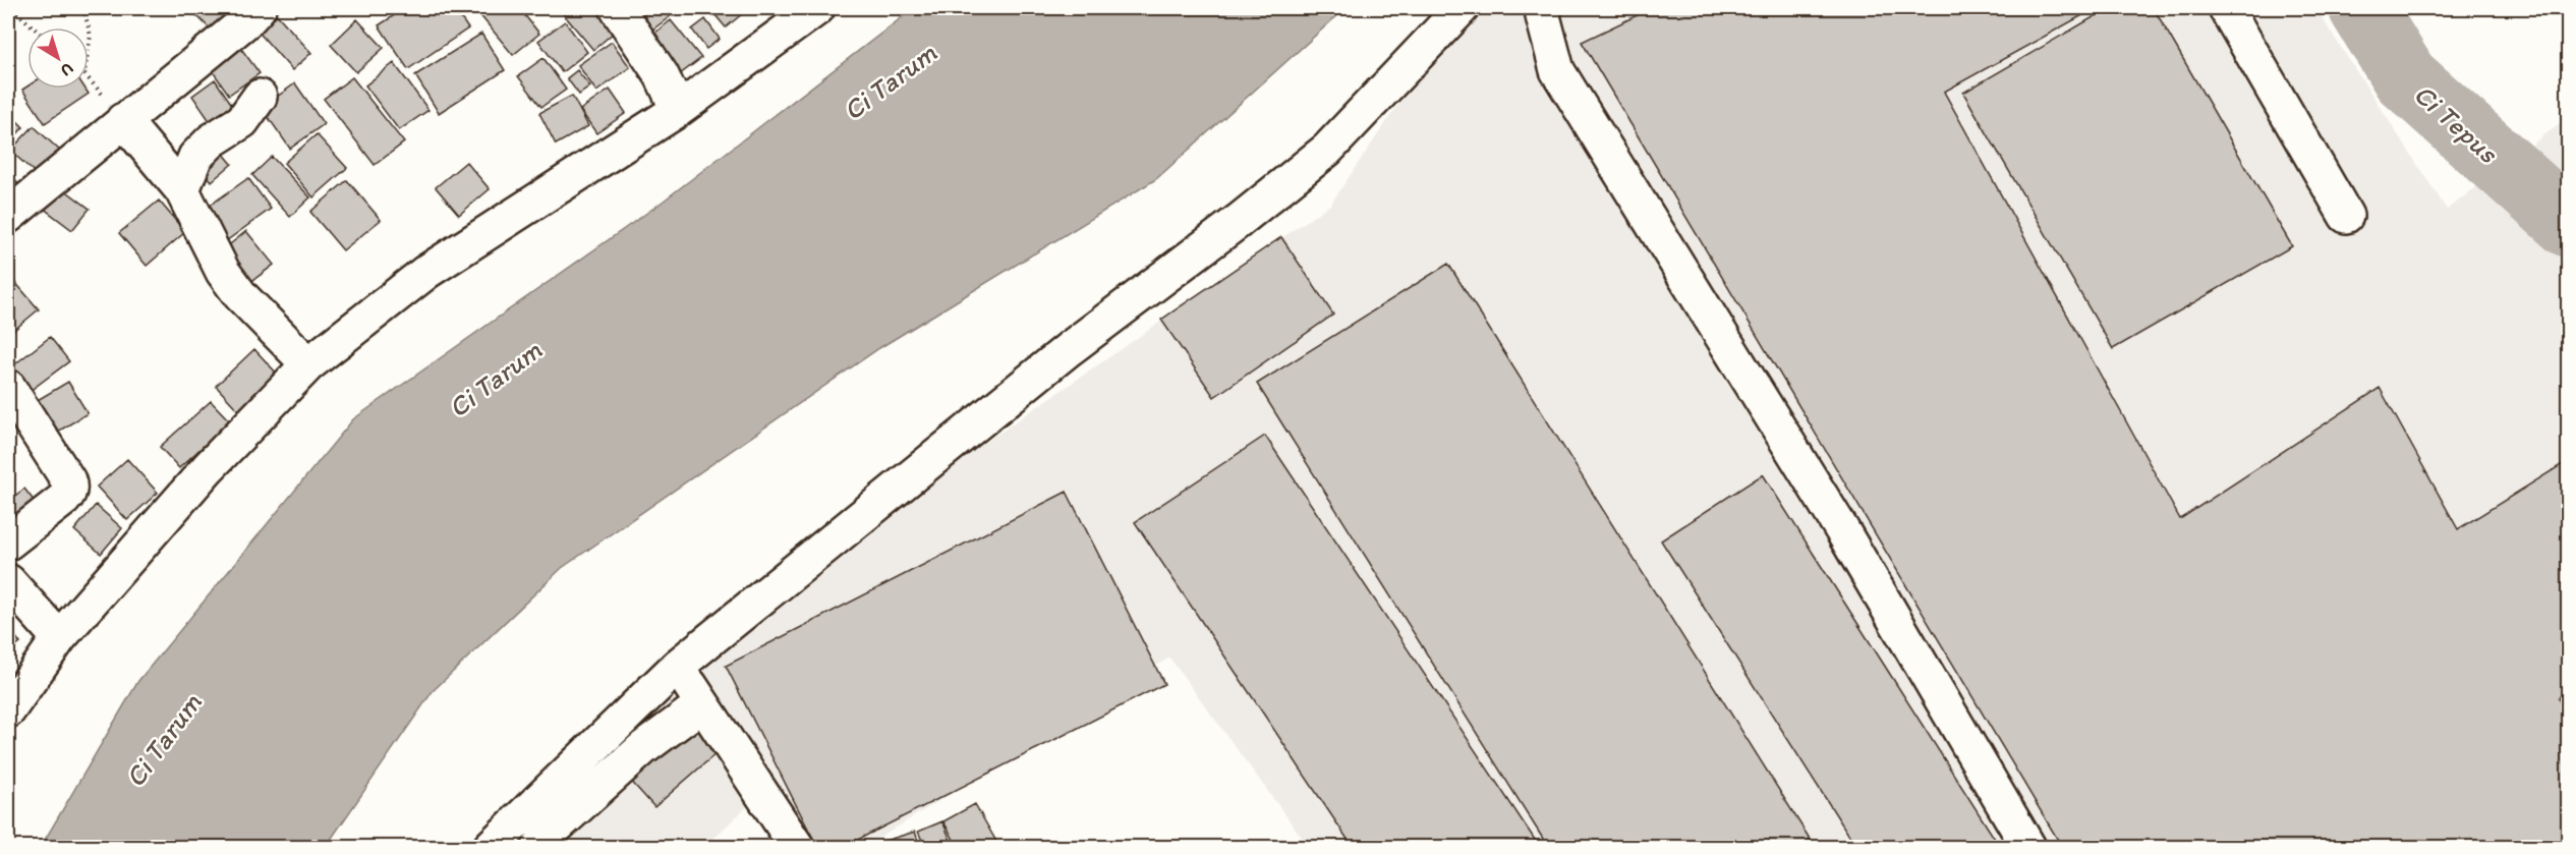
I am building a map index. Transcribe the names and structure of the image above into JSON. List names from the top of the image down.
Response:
{
  "water": ["Ci Tarum", "Ci Tepus"],
  "north": "bottom right"
}
